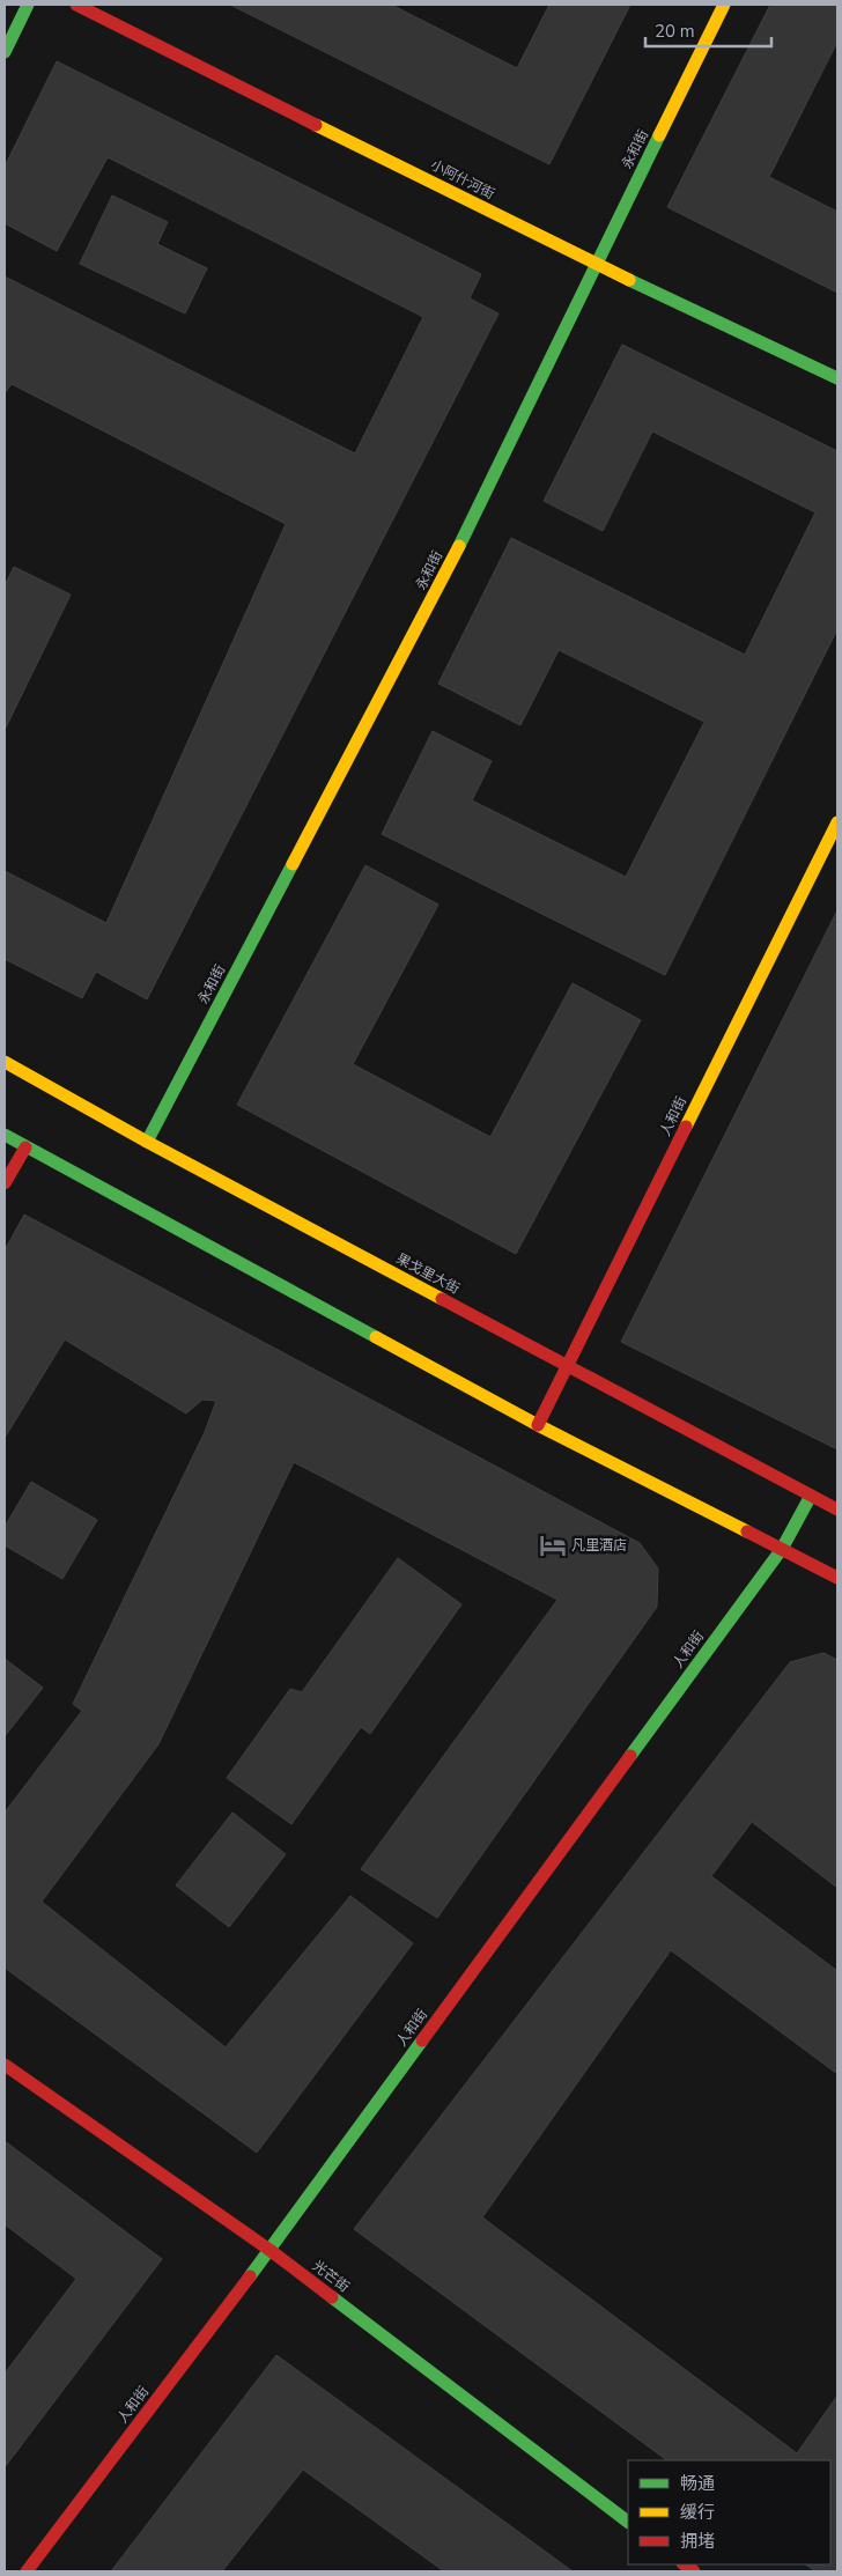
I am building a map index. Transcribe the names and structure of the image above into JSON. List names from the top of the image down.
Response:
{
  "streets": {
    "street": [
      "永和街",
      "小阿什河街",
      "人和街",
      "果戈里大街",
      "光芒街"
    ]
  },
  "crossings": [
    ["永和街", "小阿什河街"],
    ["永和街", "果戈里大街"],
    ["人和街", "果戈里大街"],
    ["人和街", "光芒街"]
  ],
  "places": {
    "hotel": ["凡里酒店"]
  },
  "legend": ["畅通", "缓行", "拥堵"],
  "scale_bar": "20 m"
}
